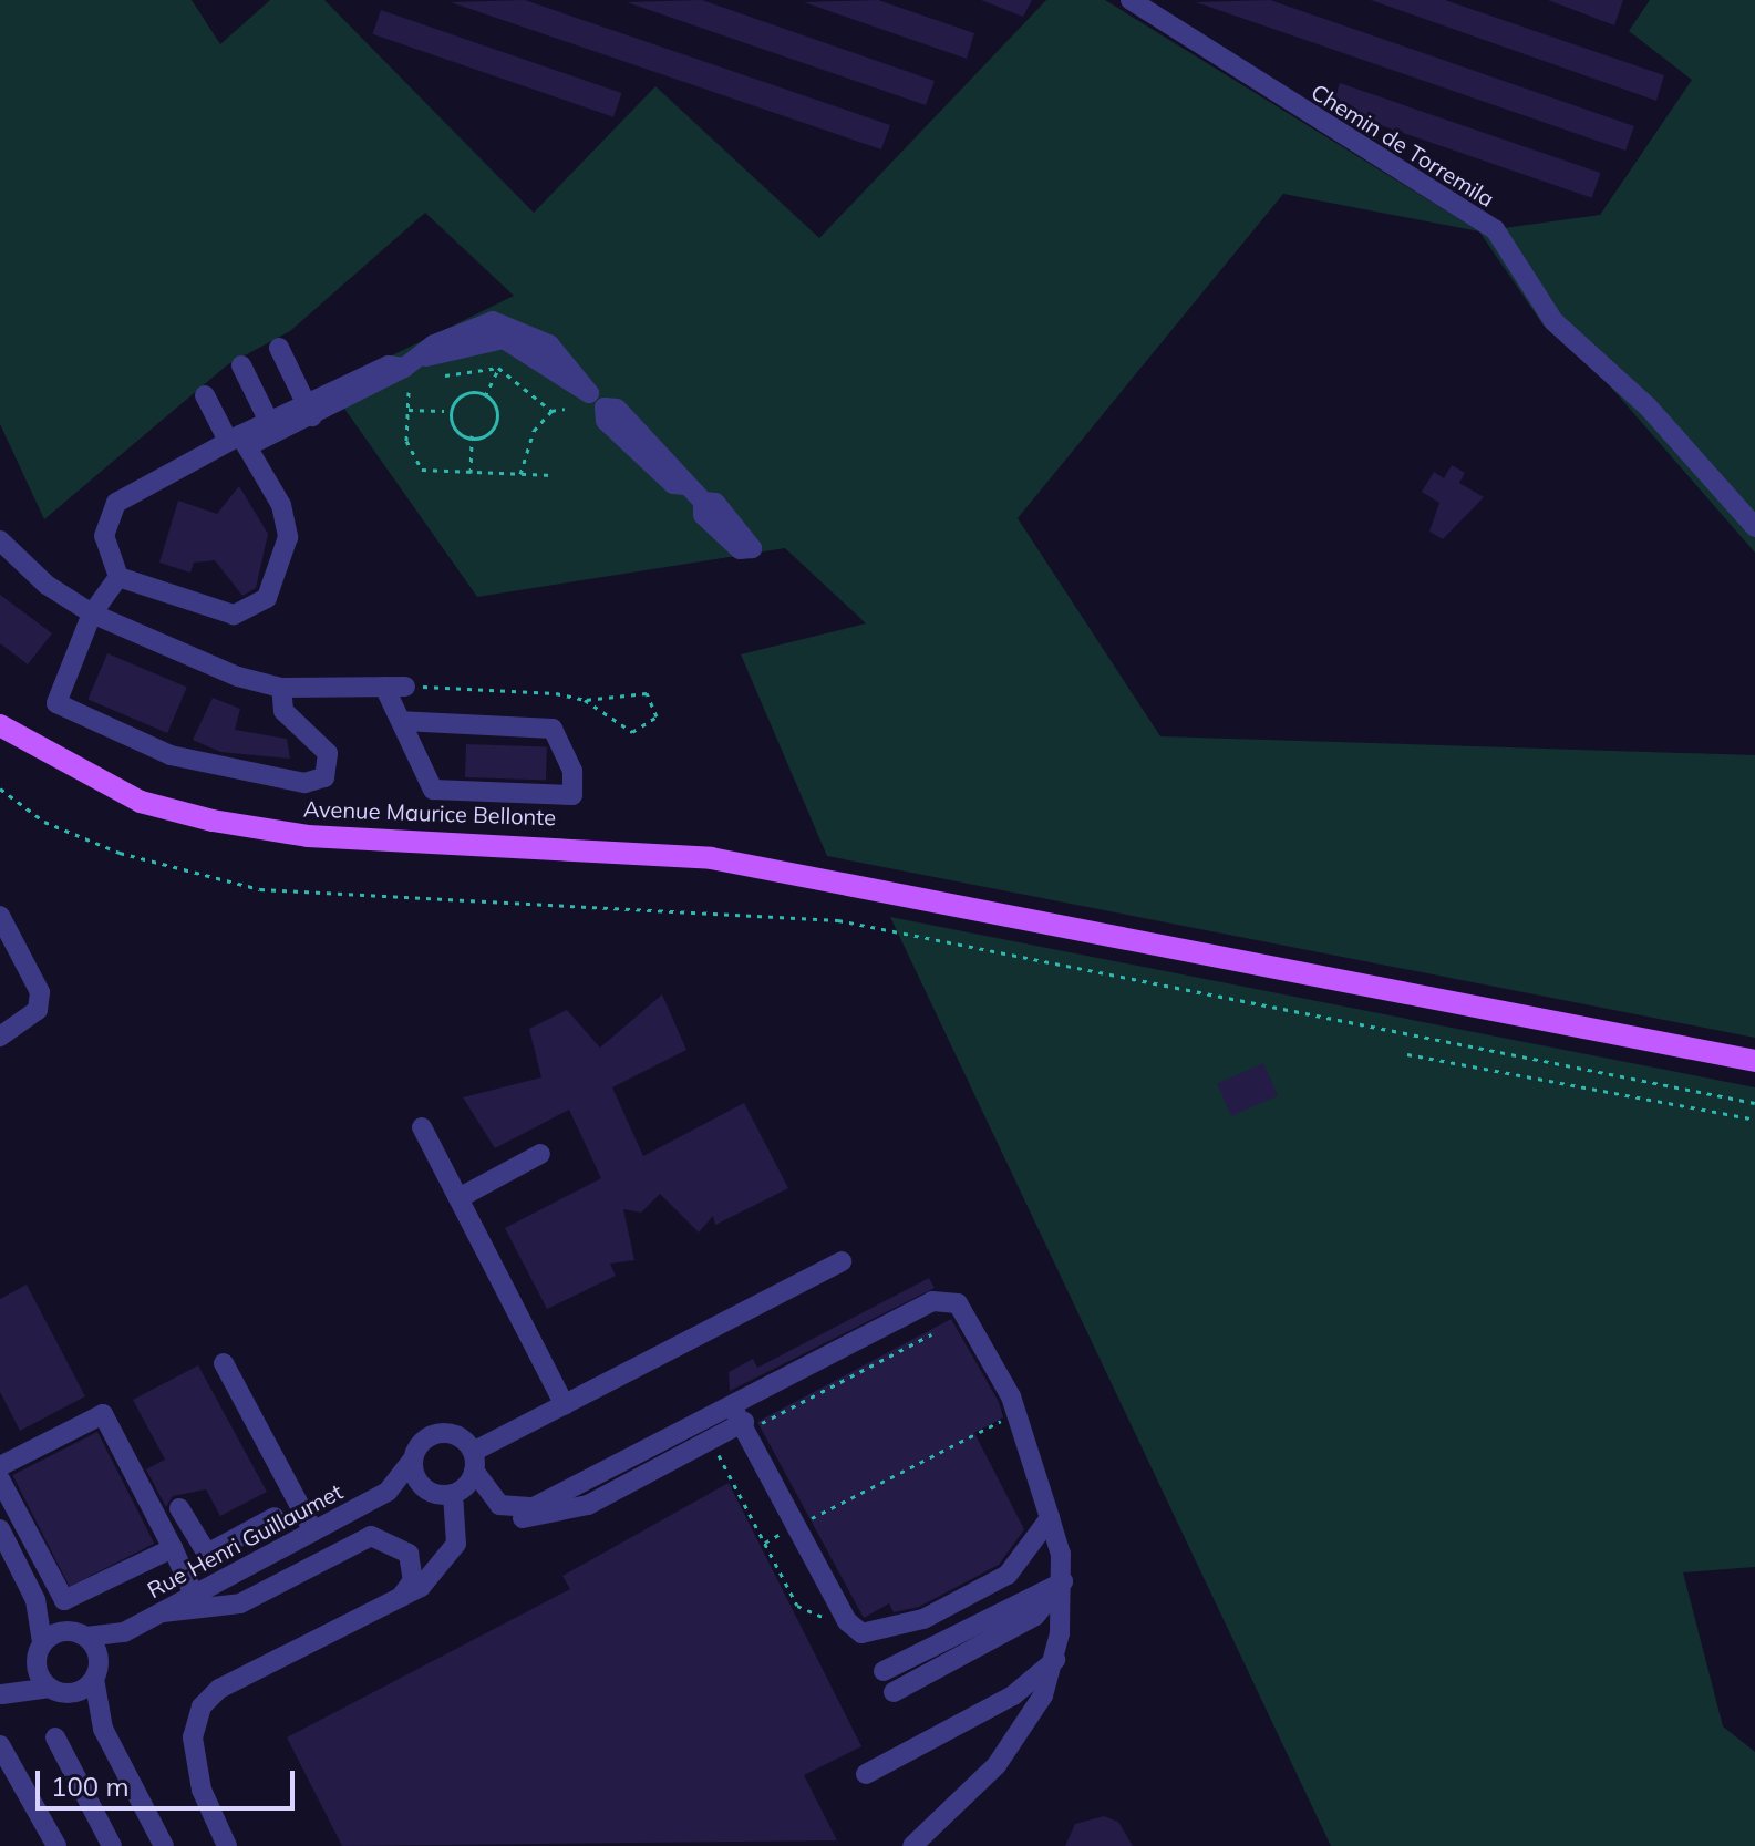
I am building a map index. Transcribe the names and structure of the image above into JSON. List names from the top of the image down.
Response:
{
  "streets": {
    "main road": ["Avenue Maurice Bellonte"],
    "street": ["Chemin de Torremila", "Rue Henri Guillaumet"]
  },
  "scale_bar": "100 m"
}
